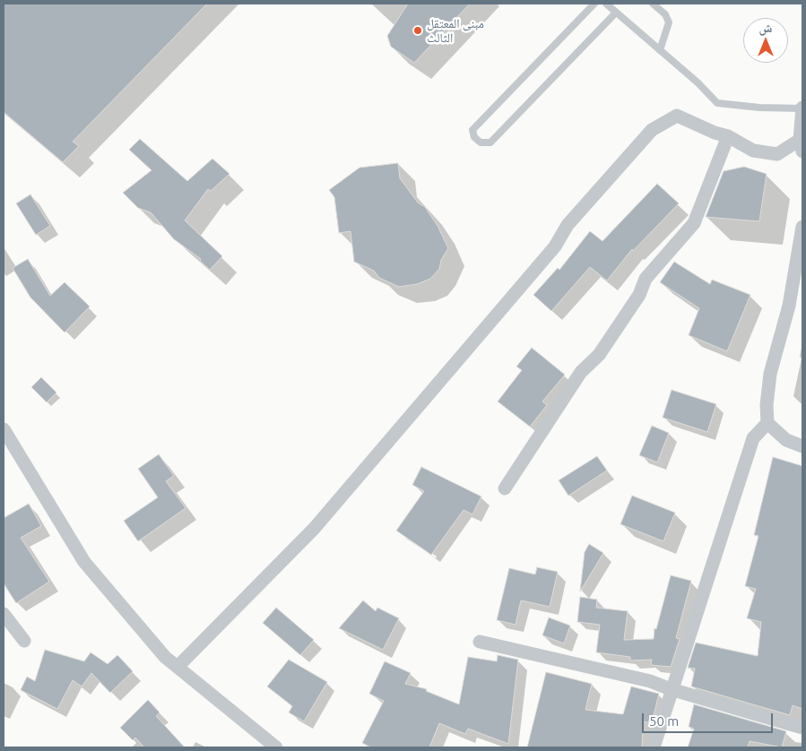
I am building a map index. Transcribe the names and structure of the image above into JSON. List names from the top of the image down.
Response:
{
  "places": ["مبنى المعتقل الثالث"],
  "scale_bar": "50 m",
  "north": "top"
}
